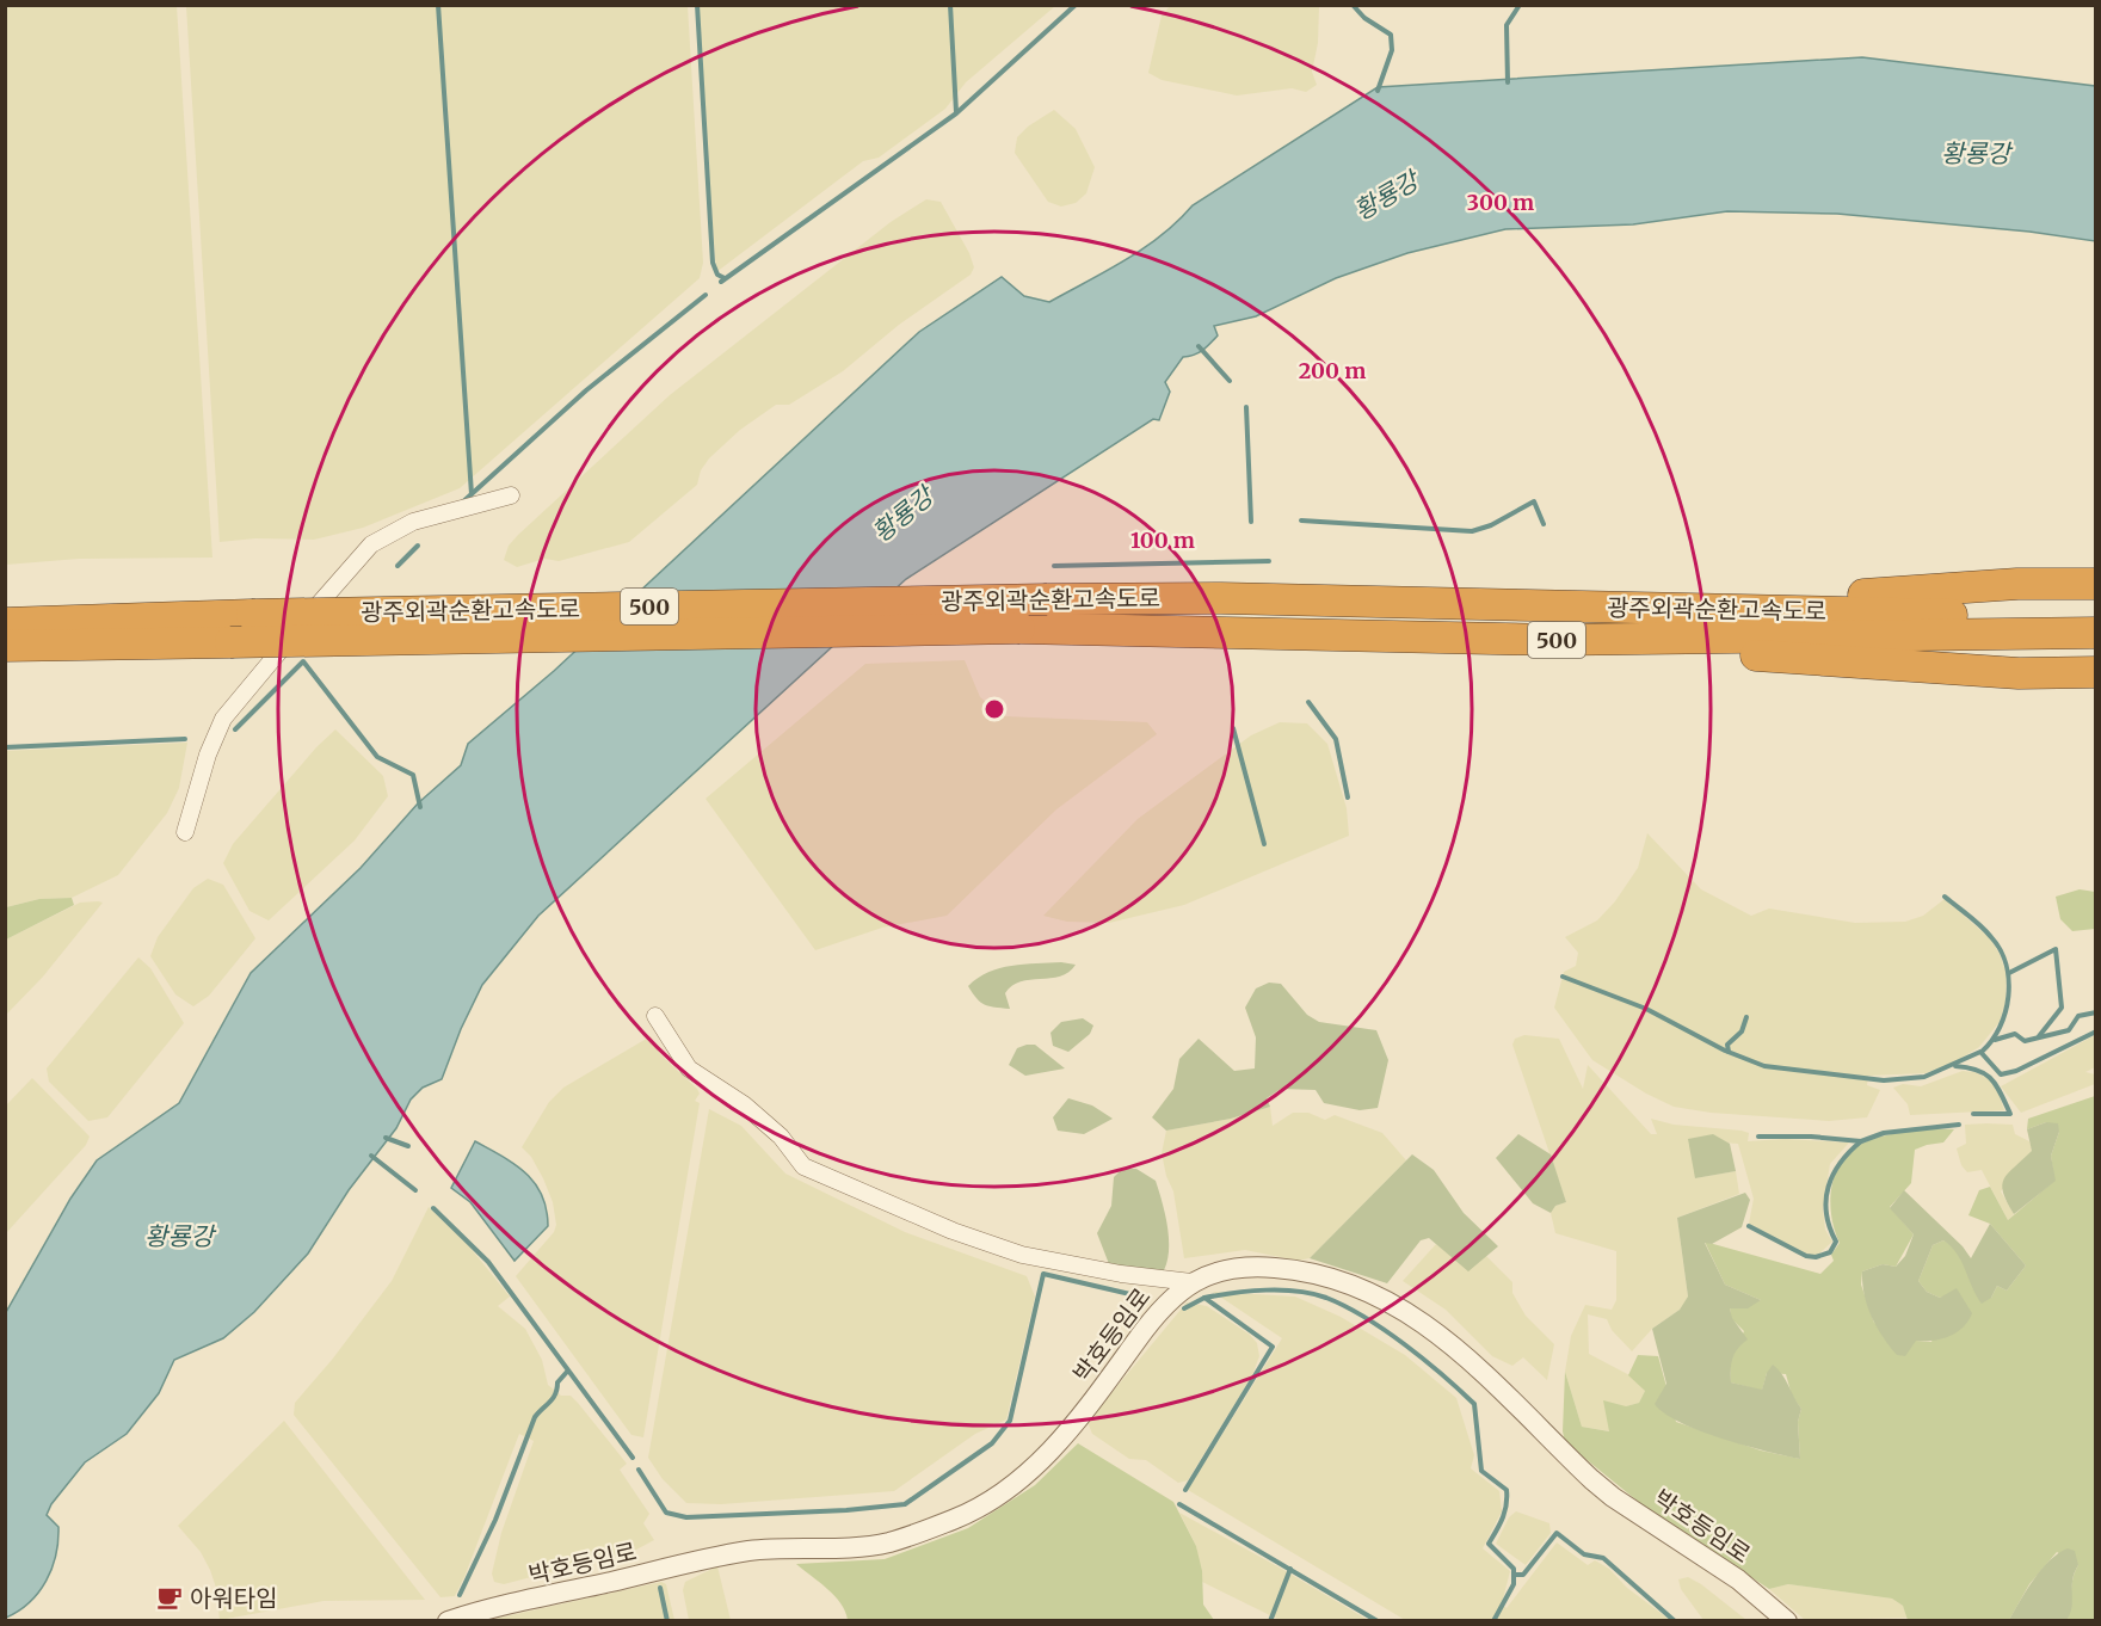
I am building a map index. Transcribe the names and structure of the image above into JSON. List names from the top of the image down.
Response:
{
  "streets": {
    "highway": ["광주외곽순환고속도로", "500"],
    "street": ["박호등임로"]
  },
  "water": ["황룡강"],
  "places": {
    "cafe": ["아워타임"]
  },
  "rings": ["300 m", "200 m", "100 m"]
}
